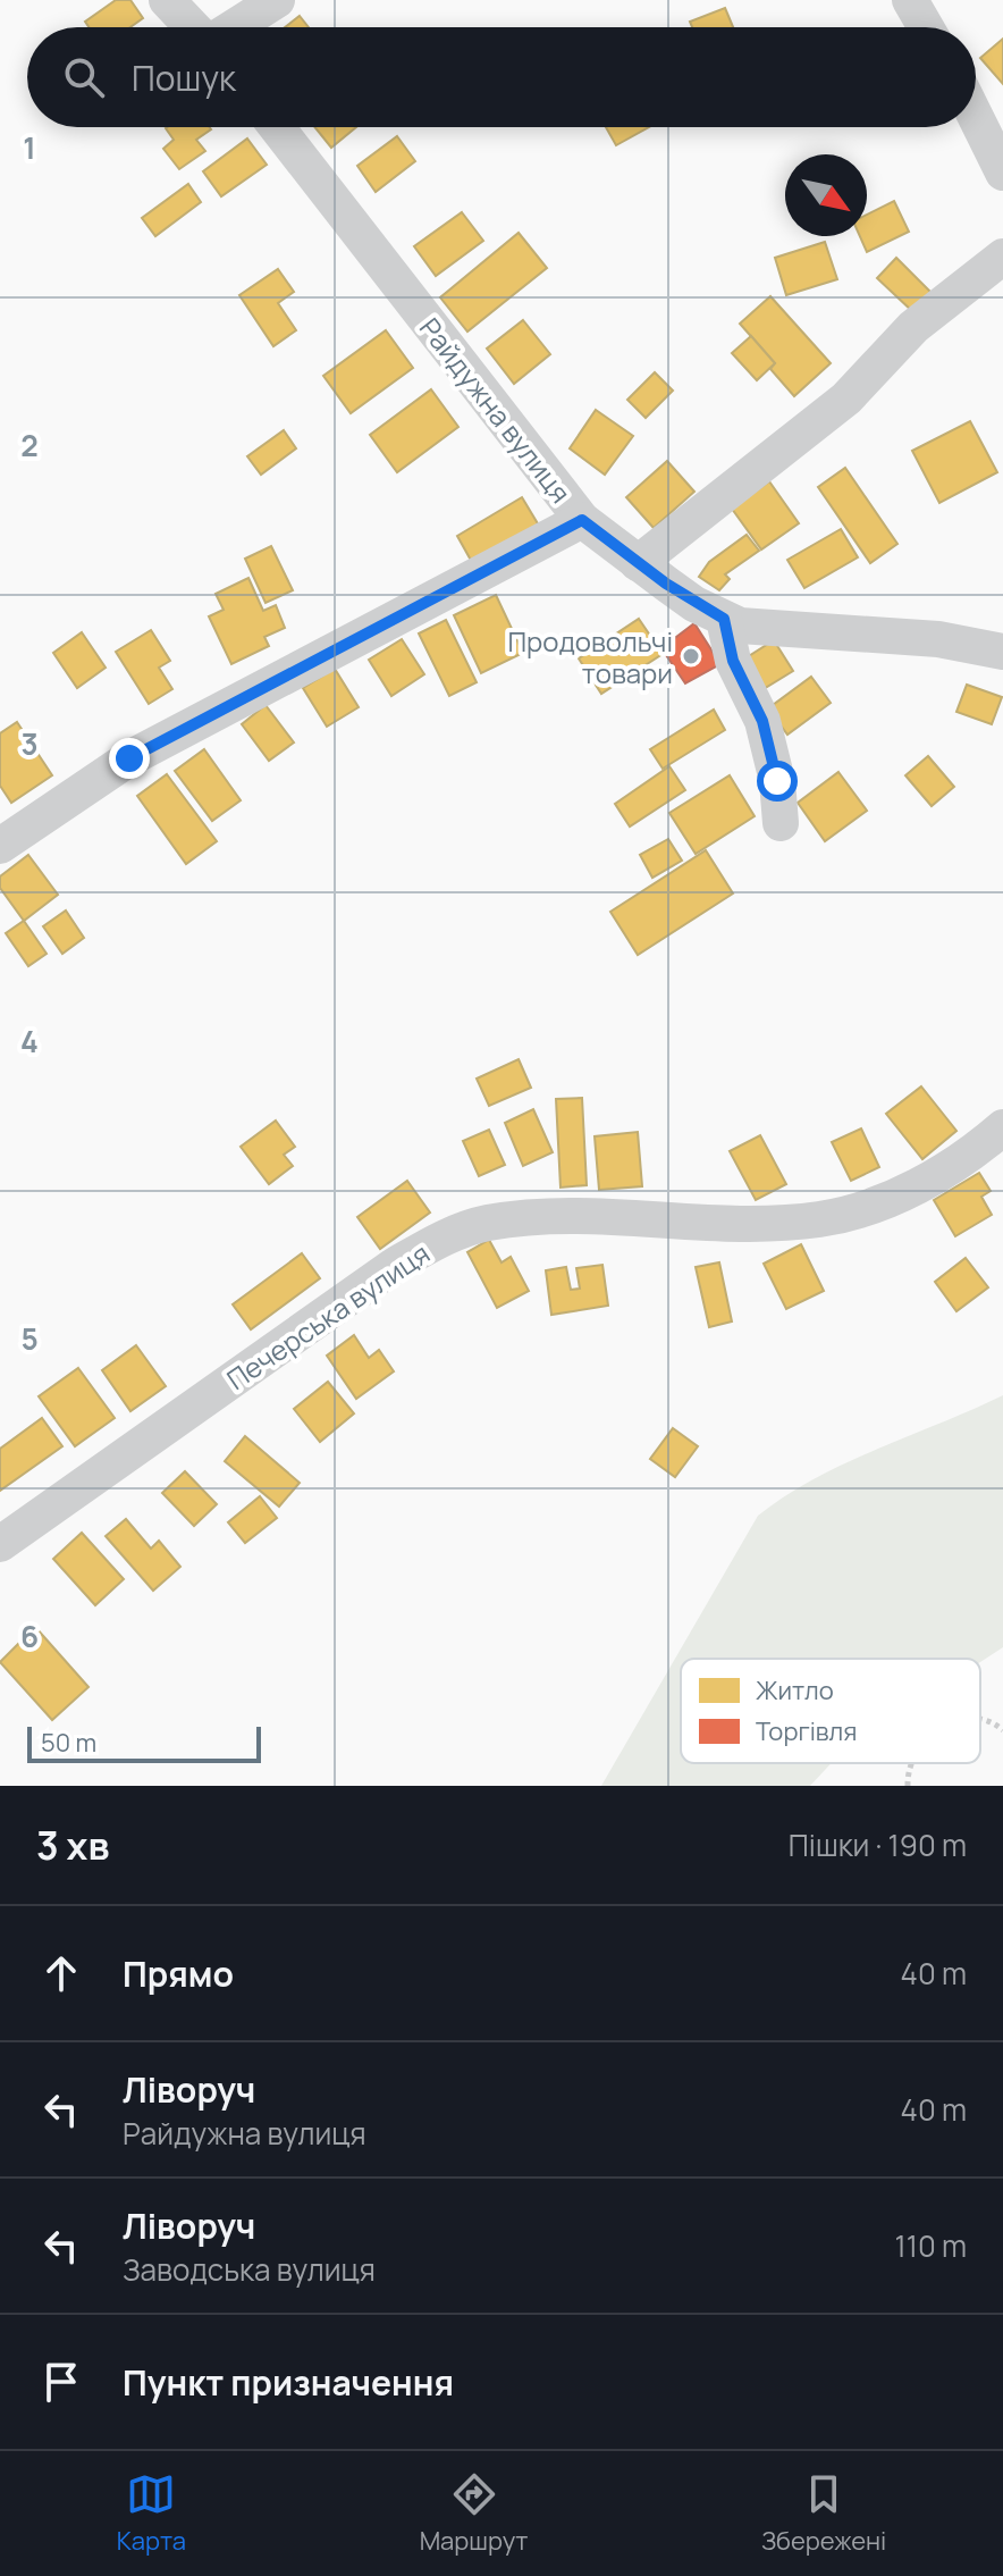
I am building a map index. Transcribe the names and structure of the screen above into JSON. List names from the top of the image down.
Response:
{
  "streets": {
    "street": ["Райдужна вулиця", "Печерська вулиця"]
  },
  "places": ["Продовольчі товари"],
  "legend": ["Житло", "Торгівля"],
  "scale_bar": "50 m",
  "north": "bottom right",
  "page": {
    "search": "Пошук",
    "scale": "50 m",
    "heading": ["3 хв", "Пішки · 190 m"],
    "list": [
      ["Прямо", "40 m"],
      ["Ліворуч", "Райдужна вулиця", "40 m"],
      ["Ліворуч", "Заводська вулиця", "110 m"],
      "Пункт призначення"
    ],
    "nav": ["Карта", "Маршрут", "Збережені"]
  },
  "grid": {
    "rows": [
      "1",
      "2",
      "3",
      "4",
      "5",
      "6"
    ]
  }
}
